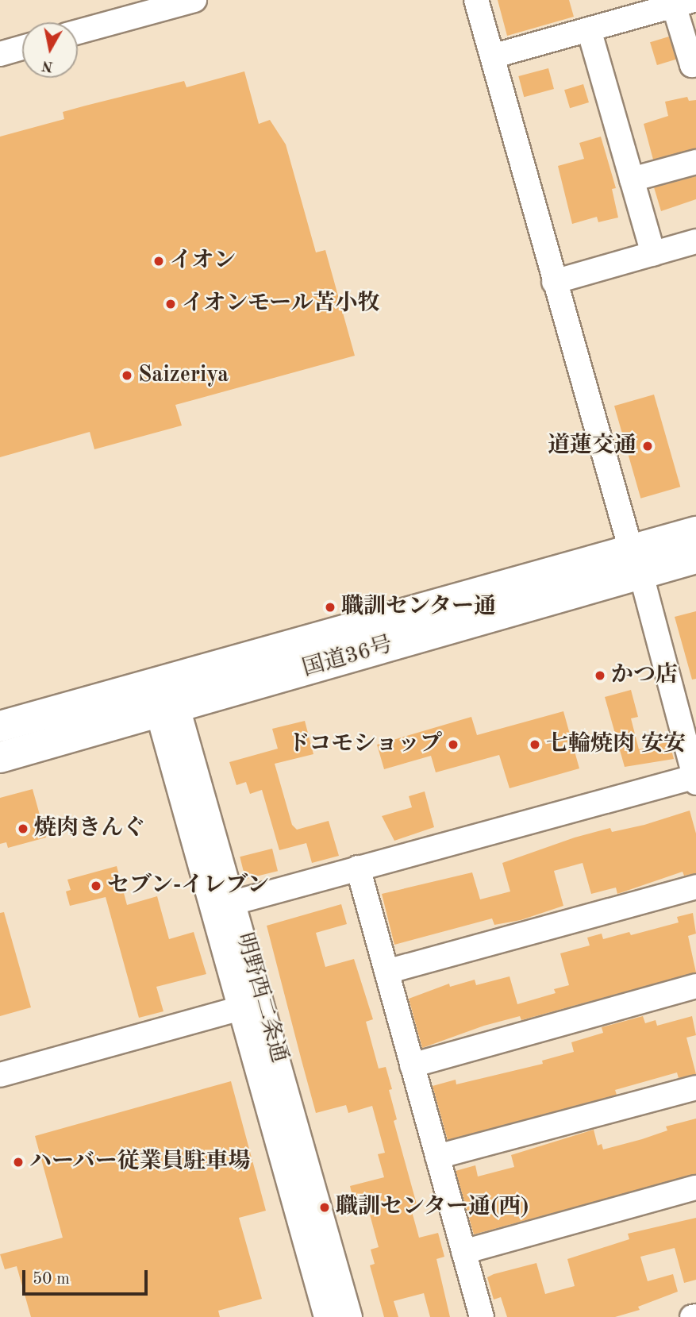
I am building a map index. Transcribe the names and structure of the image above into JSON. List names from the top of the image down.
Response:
{
  "streets": {
    "highway": ["国道36号"],
    "street": ["明野西二条通"]
  },
  "crossings": [
    ["国道36号", "明野西二条通"]
  ],
  "places": [
    "イオン",
    "イオンモール苫小牧",
    "Saizeriya",
    "道蓮交通",
    "職訓センター通",
    "かつ店",
    "ドコモショップ",
    "七輪焼肉 安安",
    "焼肉きんぐ",
    "セブン-イレブン",
    "ハーバー従業員駐車場",
    "職訓センター通(西)"
  ],
  "scale_bar": "50 m",
  "north": "bottom"
}
